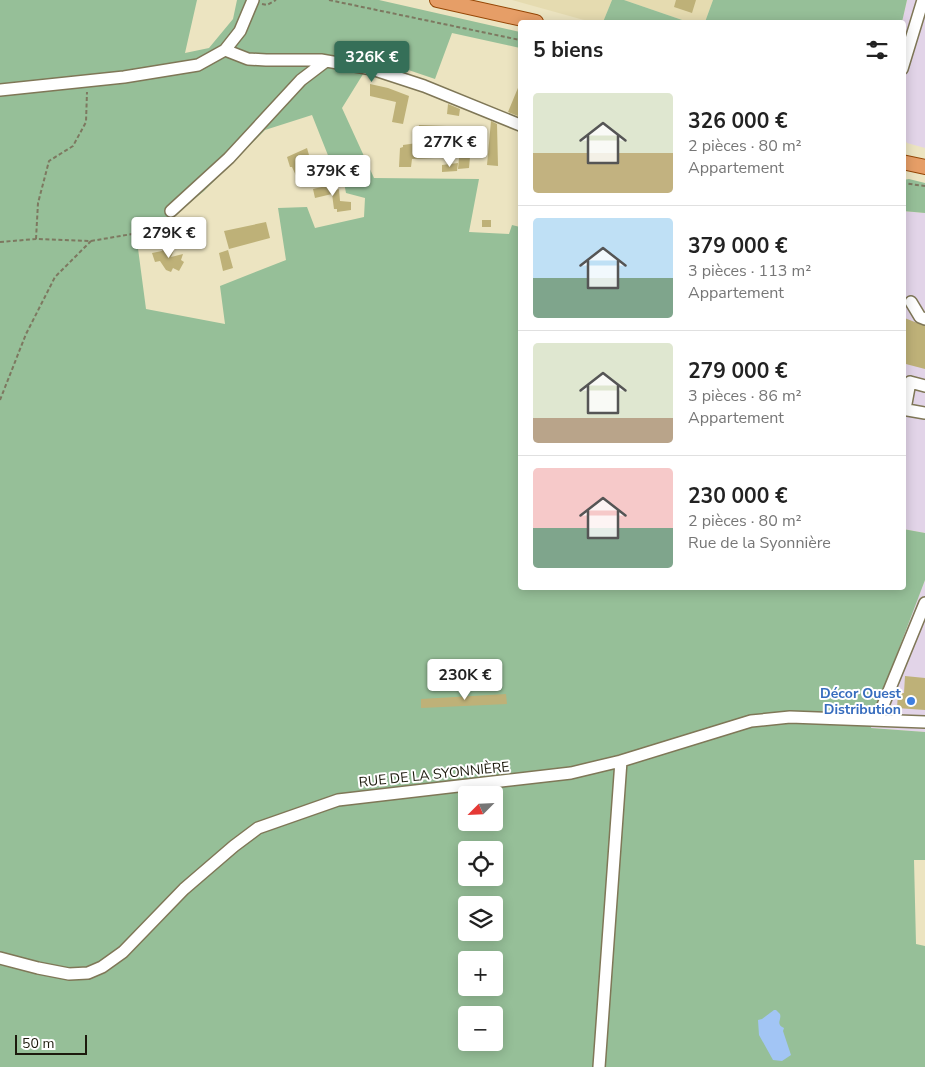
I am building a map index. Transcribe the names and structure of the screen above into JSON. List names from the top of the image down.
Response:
{
  "streets": {
    "street": ["RUE DE LA SYONNIÈRE"]
  },
  "places": ["Décor Ouest Distribution"],
  "scale_bar": "50 m",
  "north": "bottom left",
  "page": {
    "heading": "5 biens",
    "price": [
      "326K €",
      "277K €",
      "379K €",
      "279K €",
      "230K €"
    ],
    "list": [
      {
        "name": "326 000 €",
        "note": "2 pièces · 80 m² · Appartement"
      },
      {
        "name": "379 000 €",
        "note": "3 pièces · 113 m² · Appartement"
      },
      {
        "name": "279 000 €",
        "note": "3 pièces · 86 m² · Appartement"
      },
      {
        "name": "230 000 €",
        "note": "2 pièces · 80 m² · Rue de la Syonnière"
      }
    ],
    "map_buttons": ["+", "−"],
    "scale": "50 m"
  }
}
